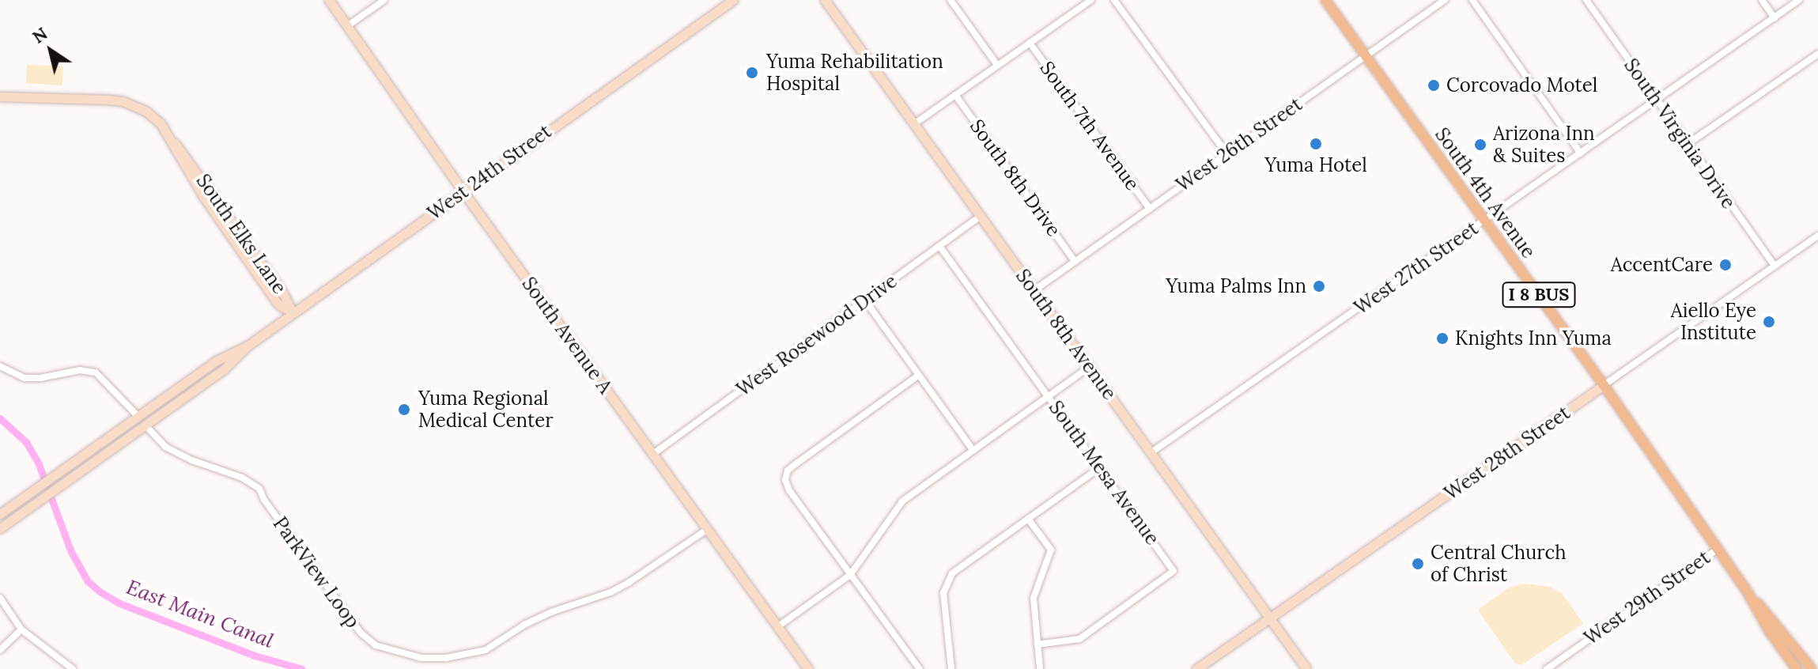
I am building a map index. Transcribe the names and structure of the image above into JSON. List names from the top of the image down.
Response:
{
  "streets": {
    "main road": [
      "West 24th Street",
      "South 4th Avenue",
      "South Elks Lane",
      "I 8 BUS",
      "South 8th Avenue",
      "South Avenue A",
      "West 28th Street"
    ],
    "street": [
      "South 7th Avenue",
      "South Virginia Drive",
      "West 26th Street",
      "South 8th Drive",
      "West 27th Street",
      "West Rosewood Drive",
      "South Mesa Avenue",
      "ParkView Loop",
      "West 29th Street"
    ]
  },
  "crossings": [
    ["South 7th Avenue", "West 26th Street"],
    ["South Virginia Drive", "West 27th Street"],
    ["South Virginia Drive", "West 28th Street"],
    ["West 26th Street", "South 8th Drive"],
    ["West 26th Street", "South 4th Avenue"],
    ["West 26th Street", "South 8th Avenue"],
    ["West 24th Street", "South Elks Lane"],
    ["West 24th Street", "South Avenue A"],
    ["West 24th Street", "ParkView Loop"],
    ["South 4th Avenue", "West 27th Street"],
    ["South 4th Avenue", "West 28th Street"],
    ["South 4th Avenue", "West 29th Street"],
    ["West 27th Street", "South 8th Avenue"],
    ["South 8th Avenue", "West Rosewood Drive"],
    ["South 8th Avenue", "West 28th Street"],
    ["South Avenue A", "West Rosewood Drive"],
    ["South Avenue A", "ParkView Loop"],
    ["West Rosewood Drive", "South Mesa Avenue"]
  ],
  "water": ["East Main Canal"],
  "places": [
    "Yuma Rehabilitation Hospital",
    "Corcovado Motel",
    "Yuma Hotel",
    "Arizona Inn & Suites",
    "AccentCare",
    "Yuma Palms Inn",
    "Aiello Eye Institute",
    "Knights Inn Yuma",
    "Yuma Regional Medical Center",
    "Central Church of Christ"
  ],
  "north": "top left"
}
